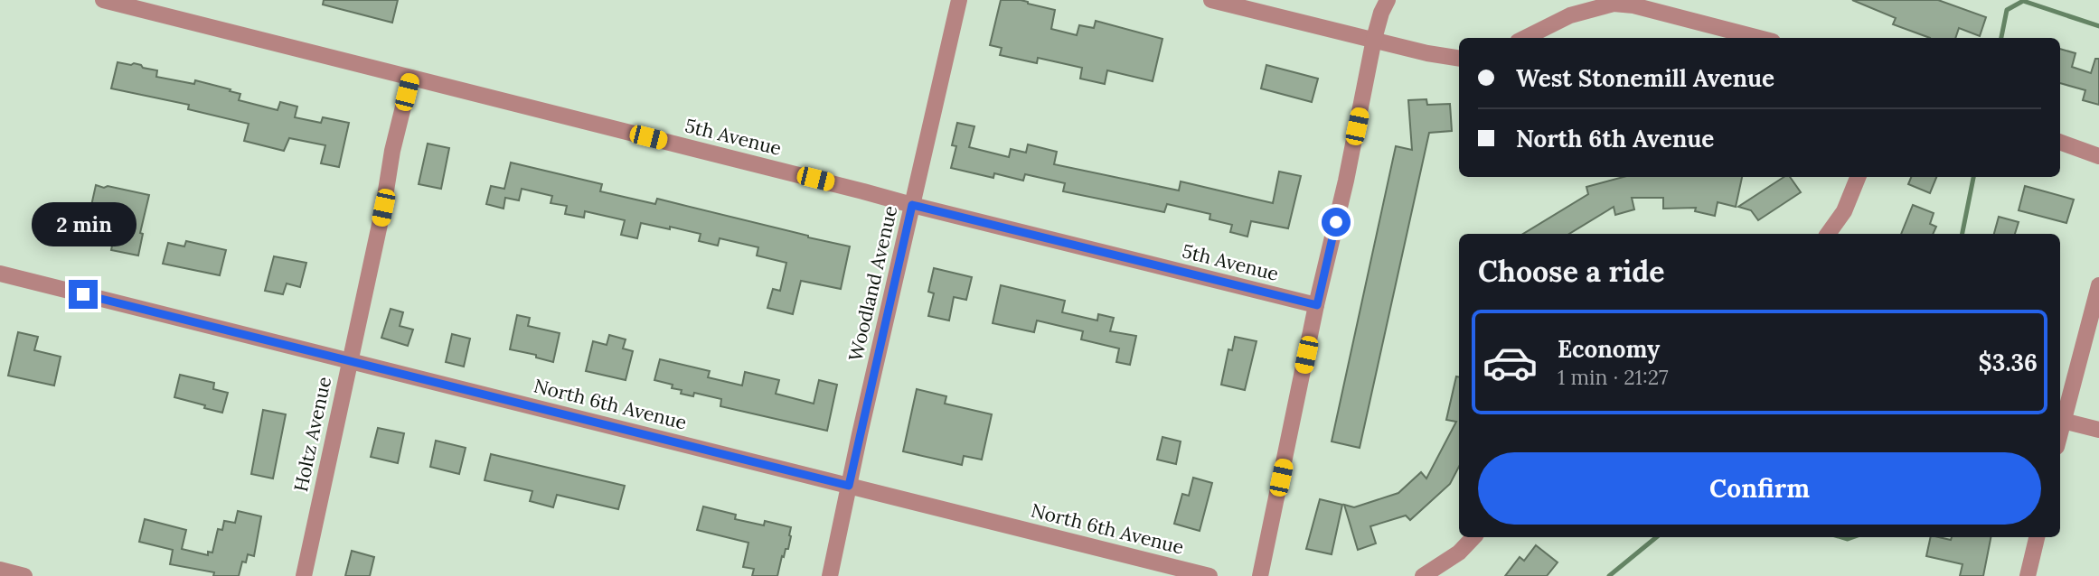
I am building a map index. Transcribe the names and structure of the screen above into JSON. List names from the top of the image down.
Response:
{
  "streets": {
    "street": [
      "5th Avenue",
      "Woodland Avenue",
      "North 6th Avenue",
      "Holtz Avenue"
    ]
  },
  "crossings": [
    ["5th Avenue", "Woodland Avenue"],
    ["5th Avenue", "Holtz Avenue"],
    ["Woodland Avenue", "North 6th Avenue"],
    ["North 6th Avenue", "Holtz Avenue"]
  ],
  "page": {
    "banner": ["West Stonemill Avenue", "North 6th Avenue"],
    "bubble": "2 min",
    "heading": "Choose a ride",
    "list": [
      {
        "name": "Economy",
        "note": "1 min · 21:27",
        "value": "$3.36"
      }
    ],
    "buttons": "Confirm"
  }
}
